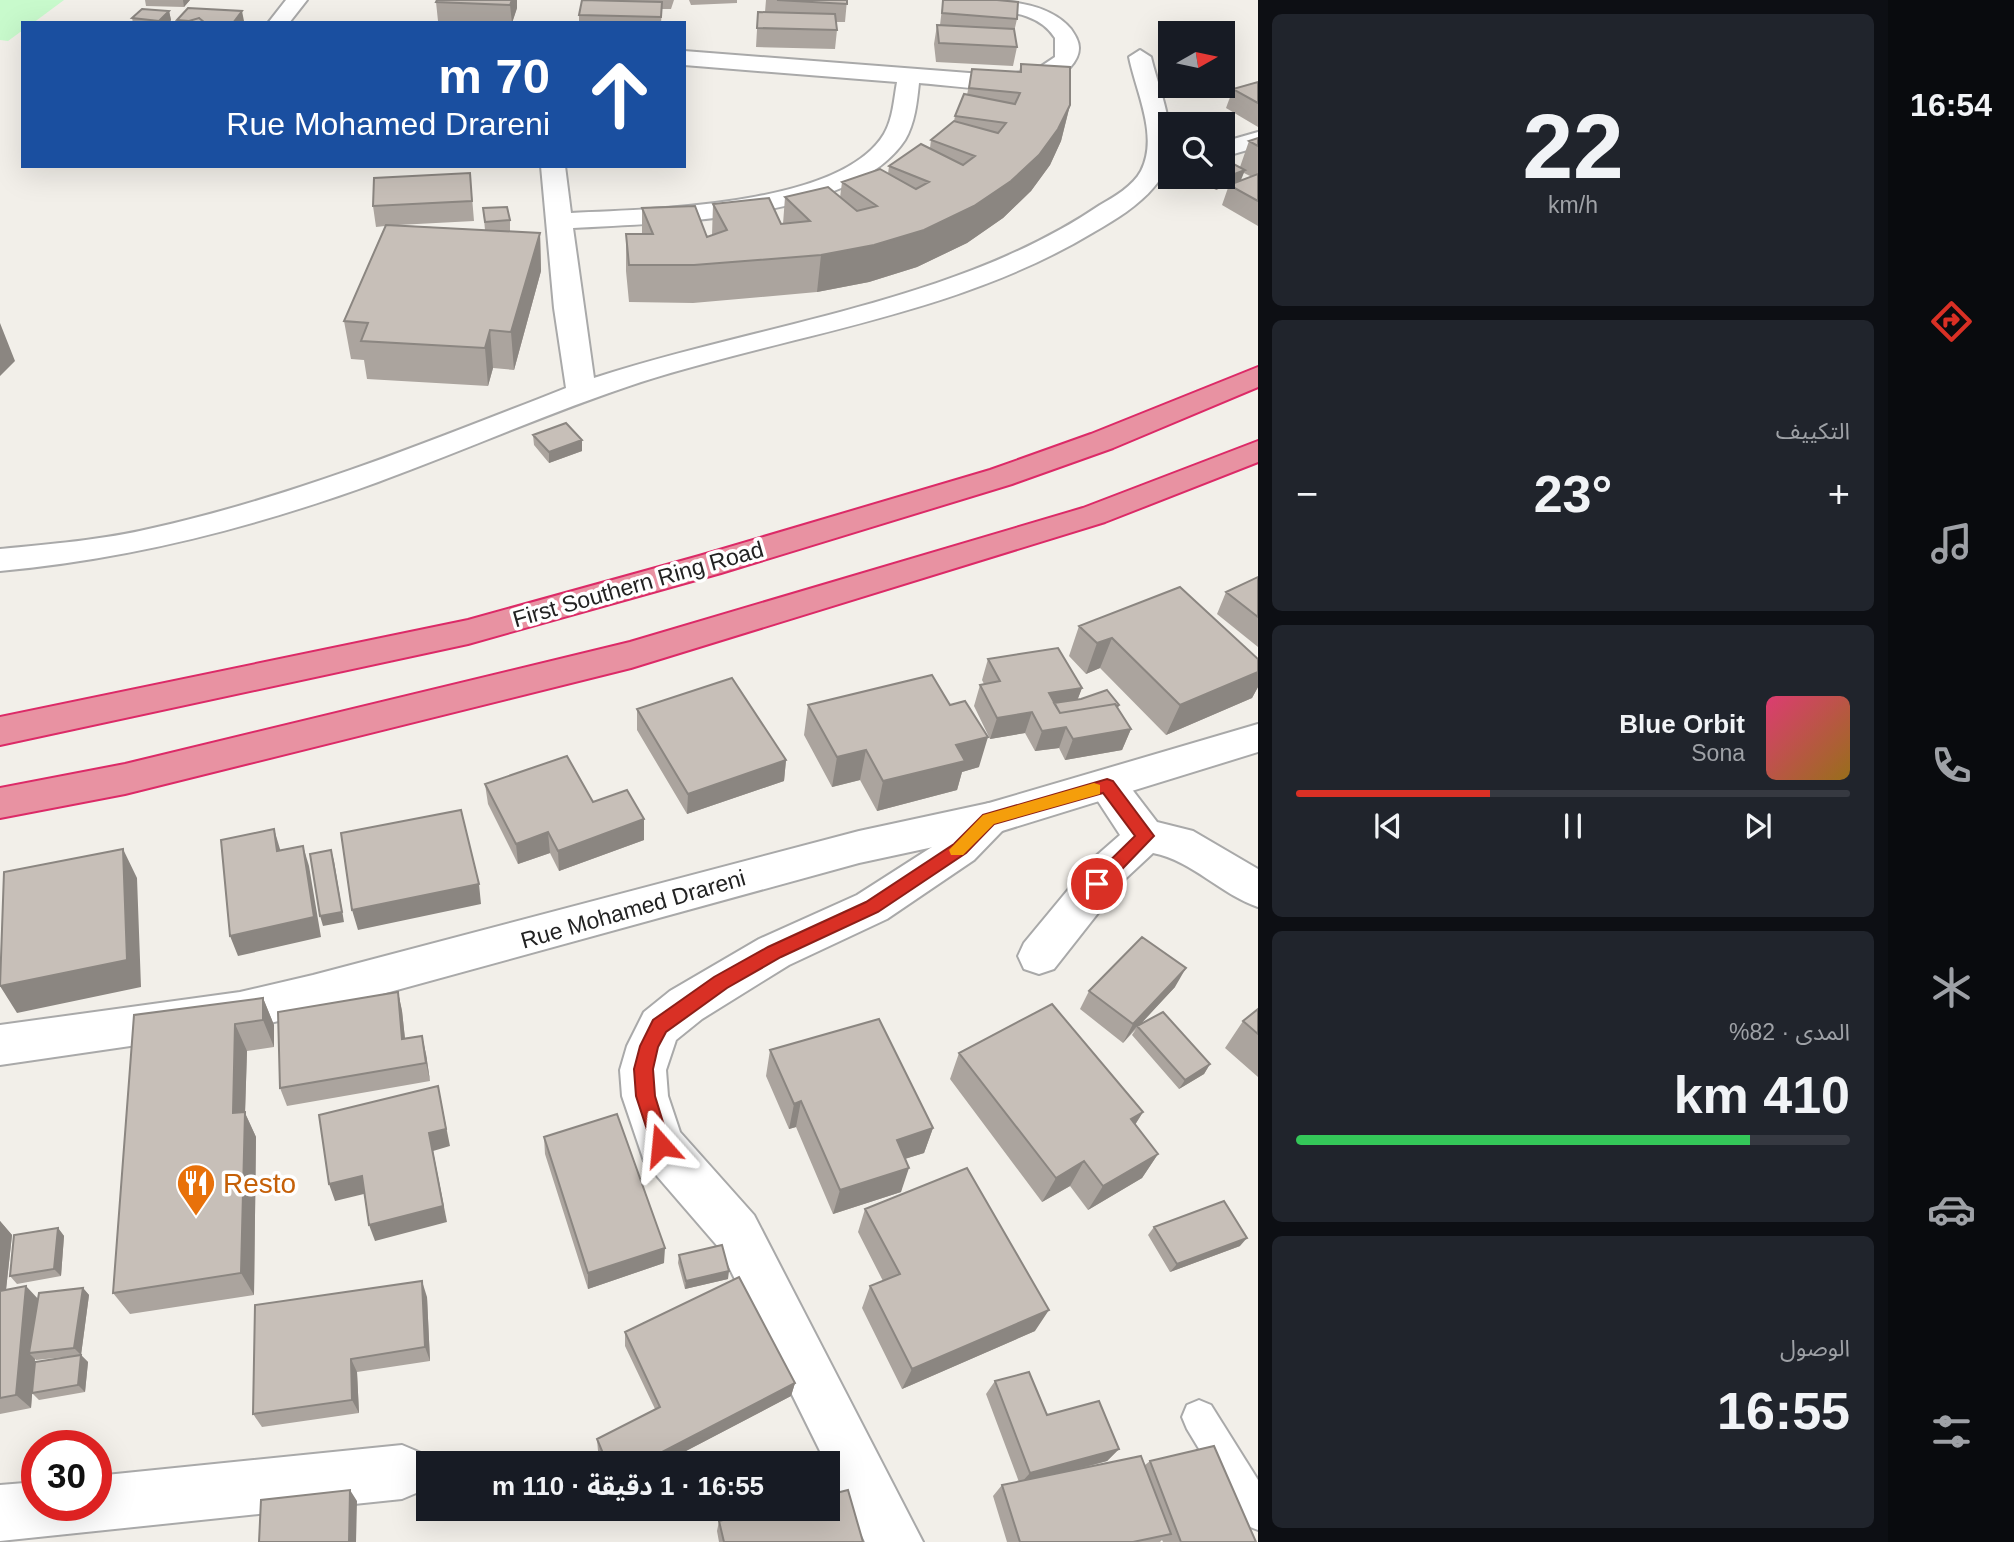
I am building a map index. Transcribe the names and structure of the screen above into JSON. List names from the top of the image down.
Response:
{
  "streets": {
    "highway": ["First Southern Ring Road"],
    "street": ["Rue Mohamed Drareni"]
  },
  "places": {
    "restaurant": ["Resto"]
  },
  "north": "right",
  "page": {
    "tabs": "16:54",
    "tile": [
      ["22", "km/h"],
      "التكييف",
      ["المدى · 82%", "410 km"],
      ["الوصول", "16:55"]
    ],
    "turn": ["70 m", "Rue Mohamed Drareni"],
    "heat": ["−", "23°", "+"],
    "song": ["Blue Orbit", "Sona"],
    "limit": "30",
    "trip": "16:55 · 1 دقيقة · 110 m"
  }
}
